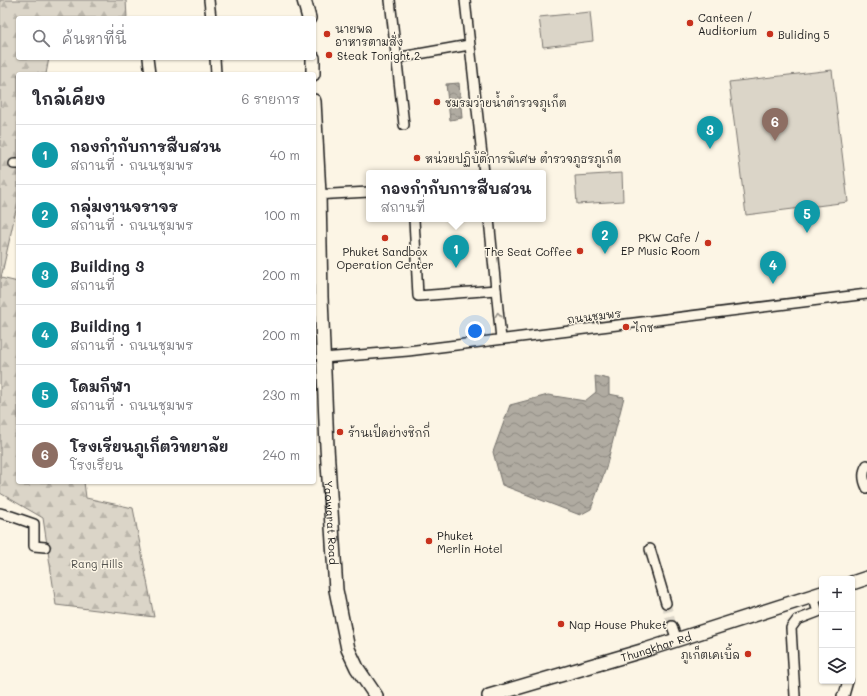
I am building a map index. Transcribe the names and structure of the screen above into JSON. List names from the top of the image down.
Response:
{
  "streets": {
    "main road": ["Yaowarat Road", "Thungkhar Rd"],
    "street": ["ถนนชุมพร"]
  },
  "crossings": [
    ["ถนนชุมพร", "Yaowarat Road"]
  ],
  "parks": ["Rang Hills"],
  "places": [
    "Canteen / Auditorium",
    "นายพล อาหารตามสั่ง",
    "Buliding 5",
    "Steak Tonight 2",
    "ชมรมว่ายน้ำตำรวจภูเก็ต",
    "หน่วยปฏิบัติการพิเศษ ตำรวจภูธรภูเก็ต",
    "Phuket Sandbox Operation Center",
    "PKW Cafe / EP Music Room",
    "The Seat Coffee",
    "ไกช",
    "ร้านเป็ดย่างชิกกี่",
    "Phuket Merlin Hotel",
    "Nap House Phuket",
    "ภูเก็ตเคเบิ้ล"
  ],
  "page": {
    "search": "ค้นหาที่นี่",
    "heading": ["ใกล้เคียง", "6 รายการ"],
    "pins": [
      "6",
      "3",
      "5",
      "2",
      "1",
      "4"
    ],
    "list": [
      {
        "mark": "1",
        "name": "กองกำกับการสืบสวน",
        "note": "สถานที่ · ถนนชุมพร",
        "value": "40 m"
      },
      {
        "mark": "2",
        "name": "กลุ่มงานจราจร",
        "note": "สถานที่ · ถนนชุมพร",
        "value": "100 m"
      },
      {
        "mark": "3",
        "name": "Building 3",
        "note": "สถานที่",
        "value": "200 m"
      },
      {
        "mark": "4",
        "name": "Building 1",
        "note": "สถานที่ · ถนนชุมพร",
        "value": "200 m"
      },
      {
        "mark": "5",
        "name": "โดมกีฬา",
        "note": "สถานที่ · ถนนชุมพร",
        "value": "230 m"
      },
      {
        "mark": "6",
        "name": "โรงเรียนภูเก็ตวิทยาลัย",
        "note": "โรงเรียน",
        "value": "240 m"
      }
    ],
    "popup": ["กองกำกับการสืบสวน", "สถานที่"],
    "map_buttons": ["+", "−"]
  }
}
